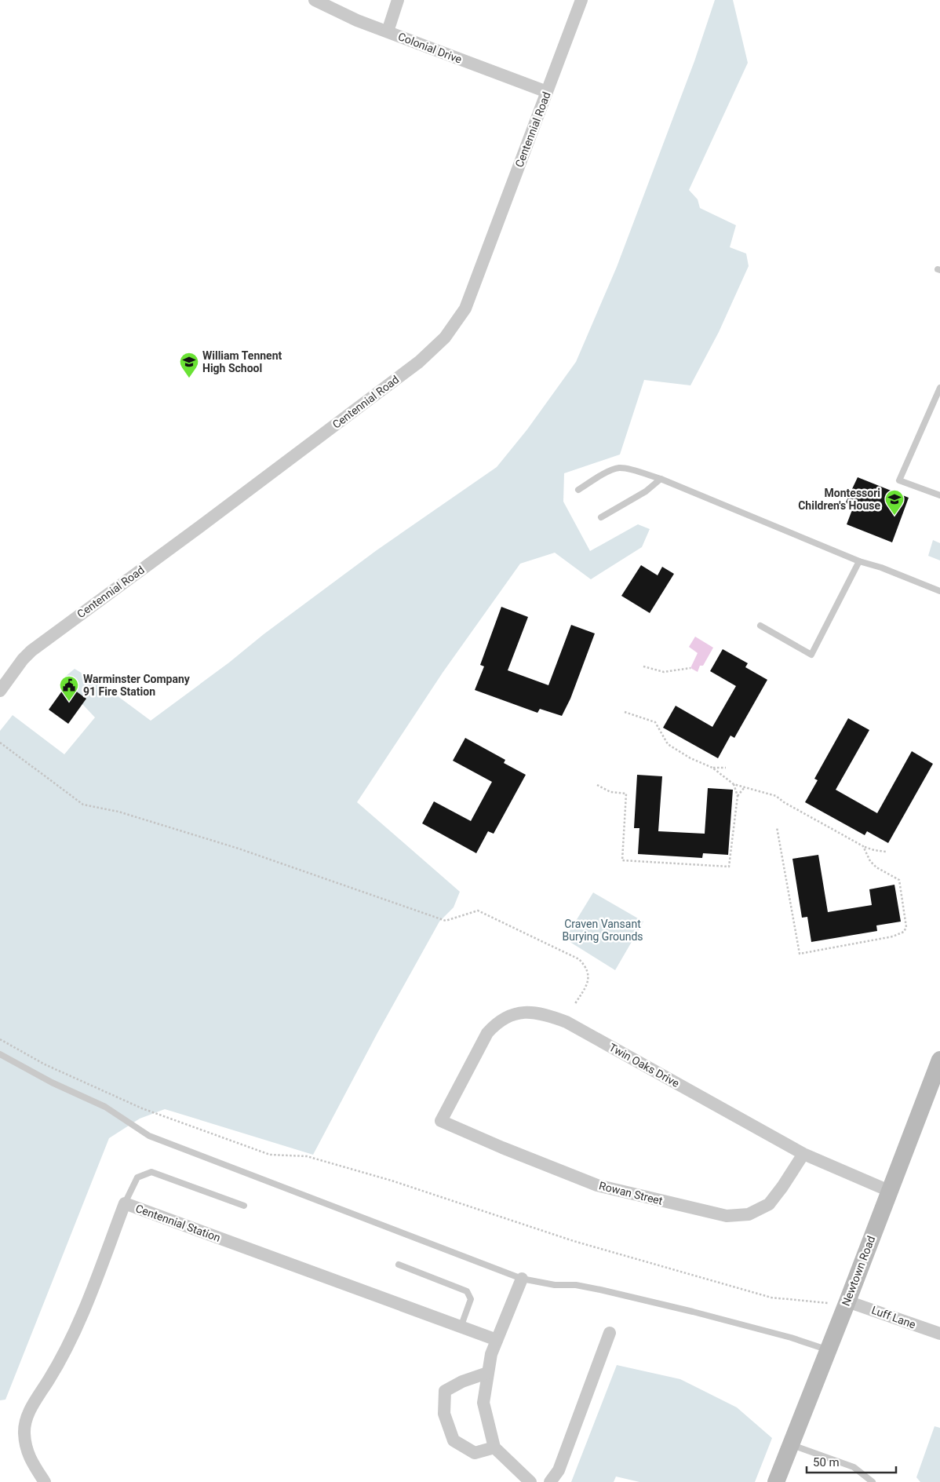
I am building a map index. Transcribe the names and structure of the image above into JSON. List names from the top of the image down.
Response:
{
  "streets": {
    "street": [
      "Colonial Drive",
      "Centennial Road",
      "Twin Oaks Drive",
      "Rowan Street",
      "Centennial Station",
      "Newtown Road",
      "Luff Lane"
    ]
  },
  "crossings": [
    ["Colonial Drive", "Centennial Road"],
    ["Twin Oaks Drive", "Rowan Street"],
    ["Twin Oaks Drive", "Newtown Road"],
    ["Newtown Road", "Luff Lane"]
  ],
  "parks": ["Craven Vansant Burying Grounds"],
  "places": {
    "school or university": ["William Tennent High School", "Montessori Children's House"],
    "public building": ["Warminster Company 91 Fire Station"]
  },
  "scale_bar": "50 m"
}
